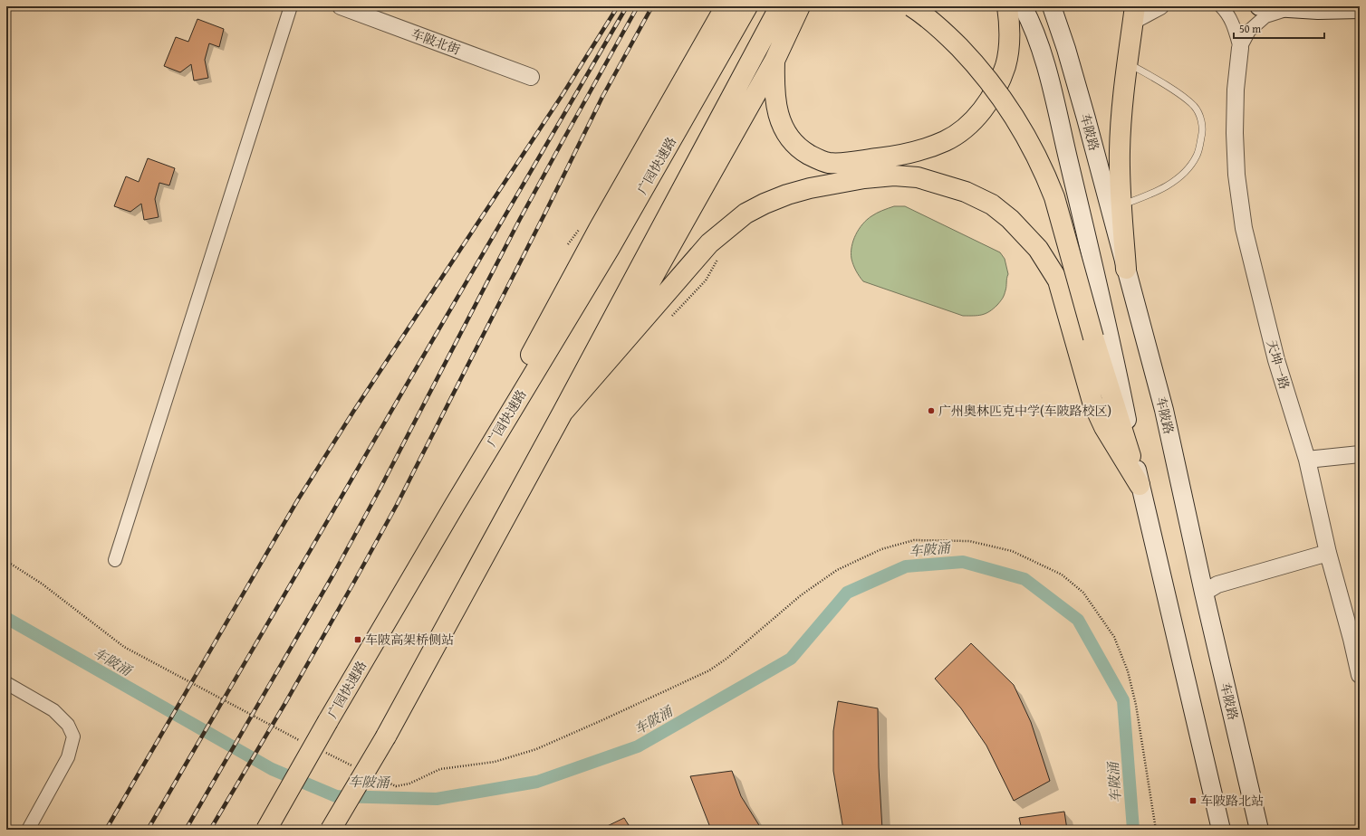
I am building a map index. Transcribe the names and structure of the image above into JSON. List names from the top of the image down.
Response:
{
  "streets": {
    "highway": ["广园快速路"],
    "main road": ["车陂路"],
    "street": ["车陂北街", "天坤一路"]
  },
  "water": ["车陂涌"],
  "places": {
    "other": ["广州奥林匹克中学(车陂路校区)"],
    "transit": ["车陂高架桥侧站", "车陂路北站"]
  },
  "scale_bar": "50 m"
}
